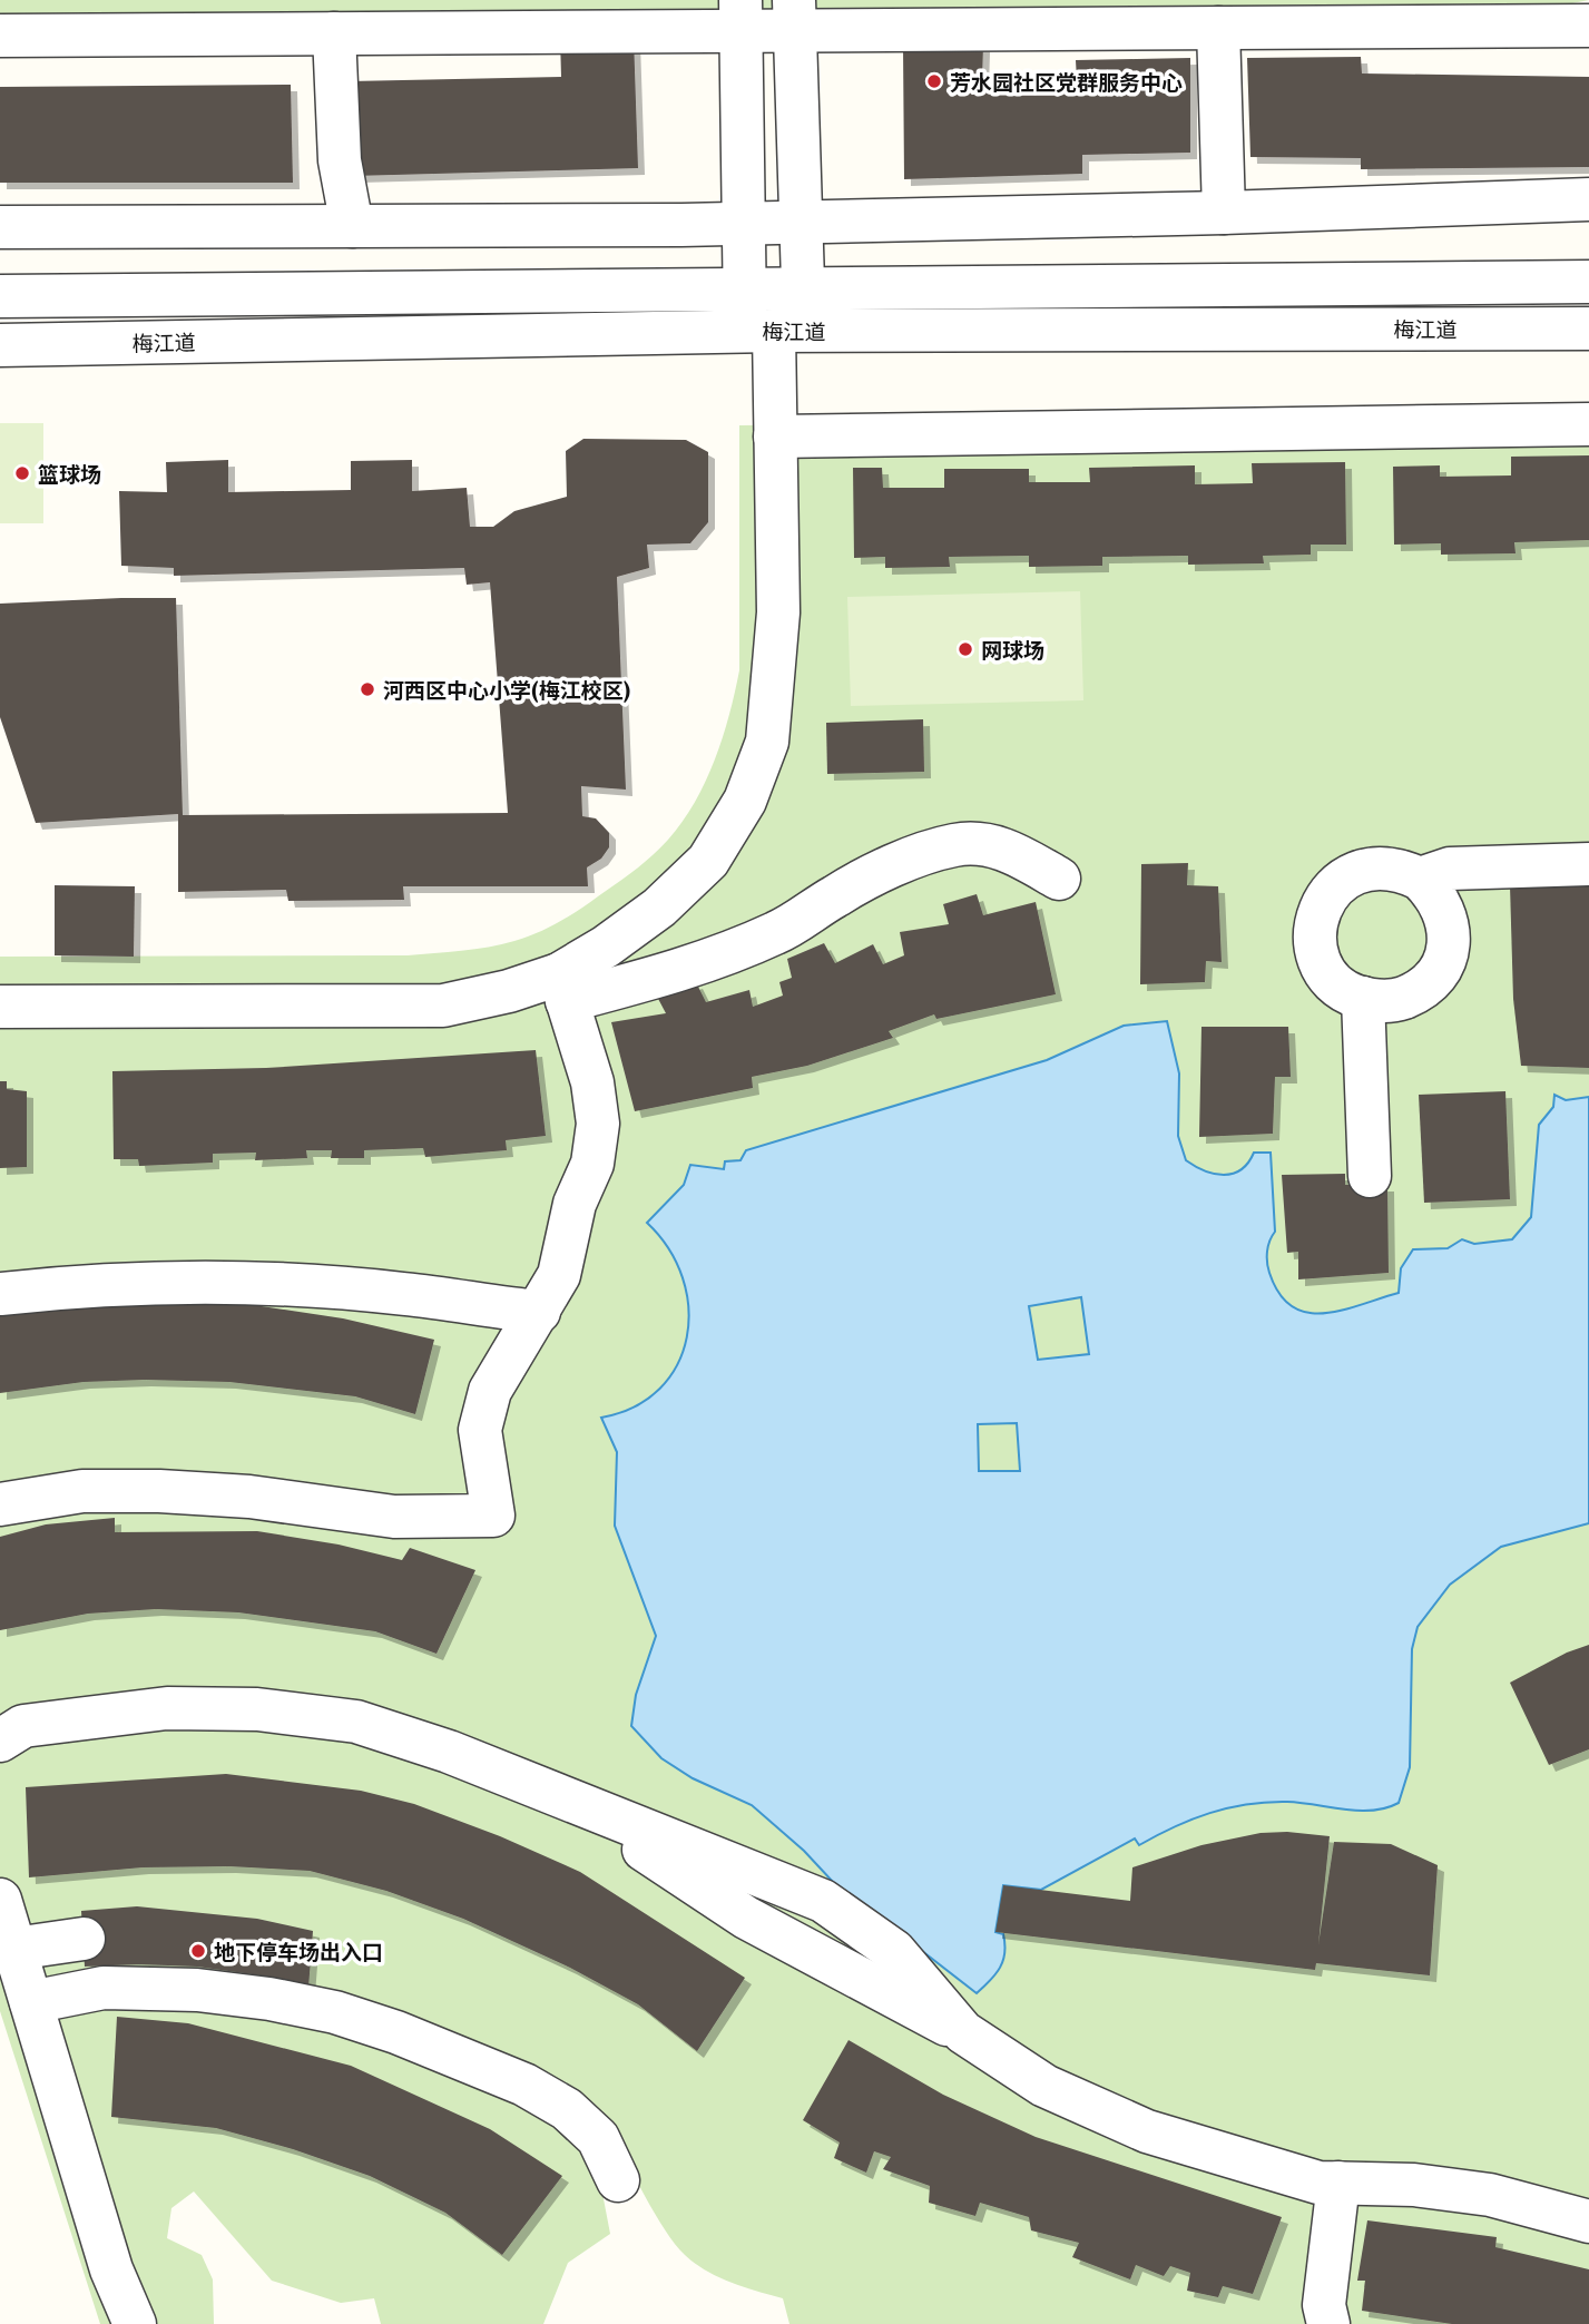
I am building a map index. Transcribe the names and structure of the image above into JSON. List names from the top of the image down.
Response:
{
  "streets": {
    "street": ["梅江道"]
  },
  "places": [
    "芳水园社区党群服务中心",
    "篮球场",
    "网球场",
    "河西区中心小学(梅江校区)",
    "地下停车场出入口"
  ]
}
